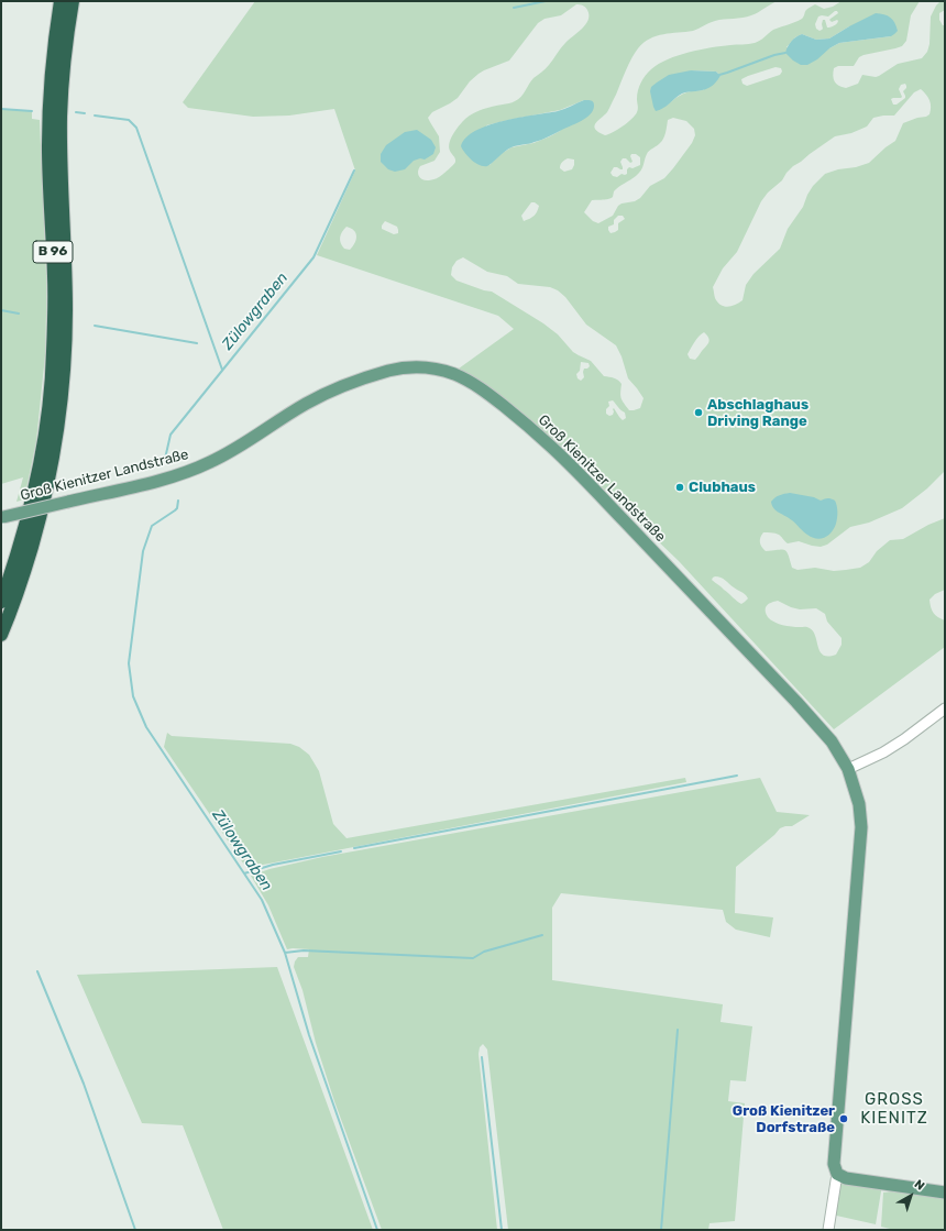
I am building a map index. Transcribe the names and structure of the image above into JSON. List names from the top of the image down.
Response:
{
  "streets": {
    "highway": ["B 96"],
    "main road": ["Groß Kienitzer Landstraße"]
  },
  "districts": ["GROSS KIENITZ"],
  "water": ["Zülowgraben"],
  "places": ["Abschlaghaus Driving Range", "Clubhaus", "Groß Kienitzer Dorfstraße"],
  "north": "top right"
}
